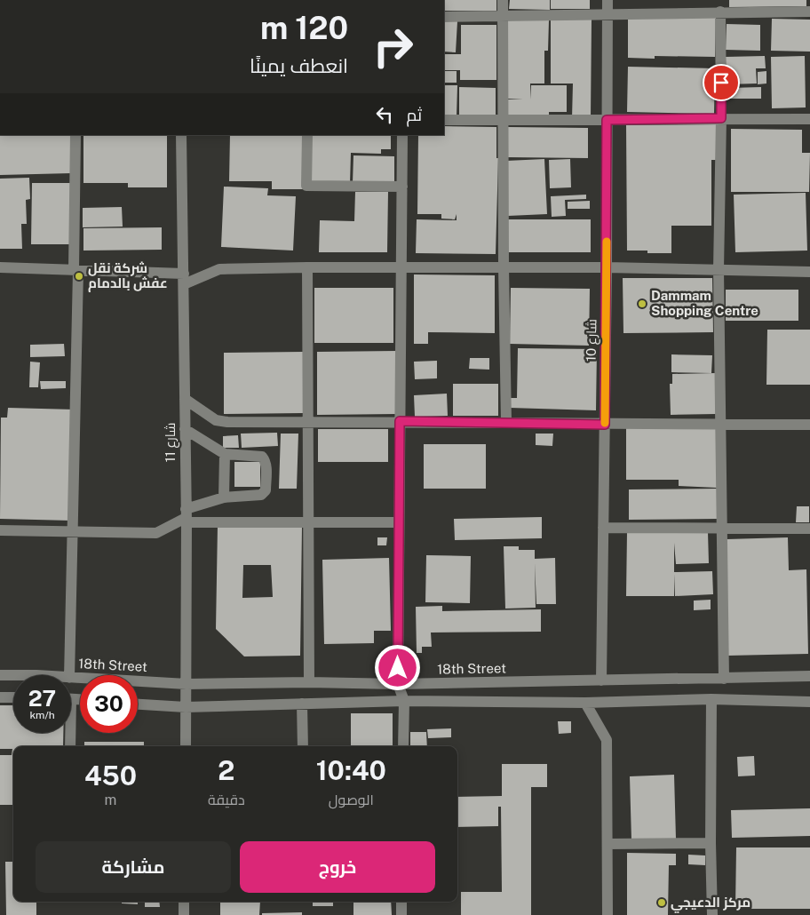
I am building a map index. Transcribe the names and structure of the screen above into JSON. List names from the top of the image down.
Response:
{
  "streets": {
    "street": ["شارع 10", "شارع 11", "18th Street"]
  },
  "crossings": [
    ["شارع 10", "18th Street"],
    ["شارع 11", "18th Street"]
  ],
  "places": ["شركة نقل عفش بالدمام", "Dammam Shopping Centre", "مركز الدعيجي"],
  "page": {
    "turn": ["120 m", "انعطف يمينًا"],
    "then": "ثم",
    "speed": "27 km/h",
    "limit": "30",
    "eta": [
      "10:40",
      "الوصول",
      "2",
      "دقيقة",
      "450",
      "m"
    ],
    "buttons": ["خروج", "مشاركة"]
  }
}
